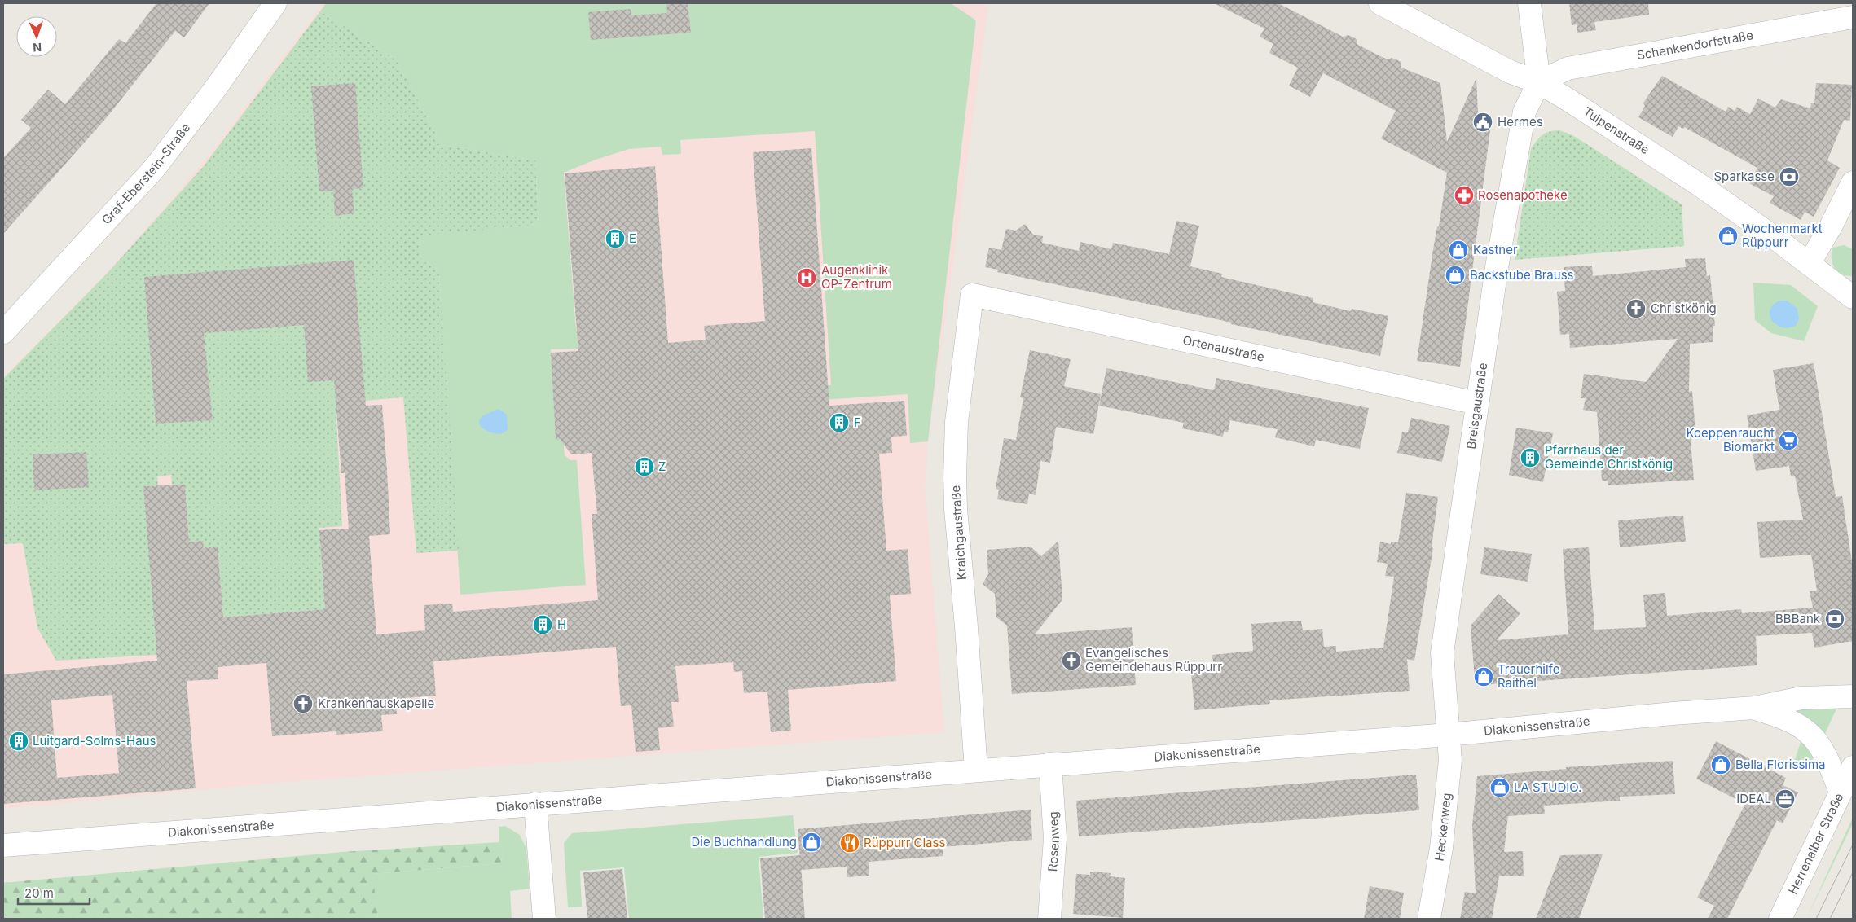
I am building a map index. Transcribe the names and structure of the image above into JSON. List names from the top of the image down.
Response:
{
  "streets": {
    "street": [
      "Schenkendorfstraße",
      "Tulpenstraße",
      "Graf-Eberstein-Straße",
      "Ortenaustraße",
      "Breisgaustraße",
      "Kraichgaustraße",
      "Diakonissenstraße",
      "Heckenweg",
      "Rosenweg",
      "Herrenalber Straße"
    ]
  },
  "crossings": [
    ["Schenkendorfstraße", "Tulpenstraße"],
    ["Schenkendorfstraße", "Breisgaustraße"],
    ["Tulpenstraße", "Breisgaustraße"],
    ["Ortenaustraße", "Breisgaustraße"],
    ["Ortenaustraße", "Kraichgaustraße"],
    ["Breisgaustraße", "Diakonissenstraße"],
    ["Breisgaustraße", "Heckenweg"],
    ["Kraichgaustraße", "Diakonissenstraße"],
    ["Diakonissenstraße", "Heckenweg"],
    ["Diakonissenstraße", "Rosenweg"],
    ["Diakonissenstraße", "Herrenalber Straße"]
  ],
  "places": {
    "public building": ["Hermes"],
    "bank": ["Sparkasse", "BBBank"],
    "pharmacy": ["Rosenapotheke"],
    "shop": [
      "Wochenmarkt Rüppurr",
      "Kastner",
      "Backstube Brauss",
      "Trauerhilfe Raithel",
      "Bella Florissima",
      "LA STUDIO.",
      "Die Buchhandlung"
    ],
    "building": [
      "E",
      "F",
      "Pfarrhaus der Gemeinde Christkönig",
      "Z",
      "H",
      "Luitgard-Solms-Haus"
    ],
    "hospital": ["Augenklinik OP-Zentrum"],
    "church": ["Christkönig", "Evangelisches Gemeindehaus Rüppurr", "Krankenhauskapelle"],
    "supermarket": ["Koeppenraucht Biomarkt"],
    "office": ["IDEAL"],
    "restaurant": ["Rüppurr Class"]
  },
  "scale_bar": "20 m",
  "north": "bottom"
}
